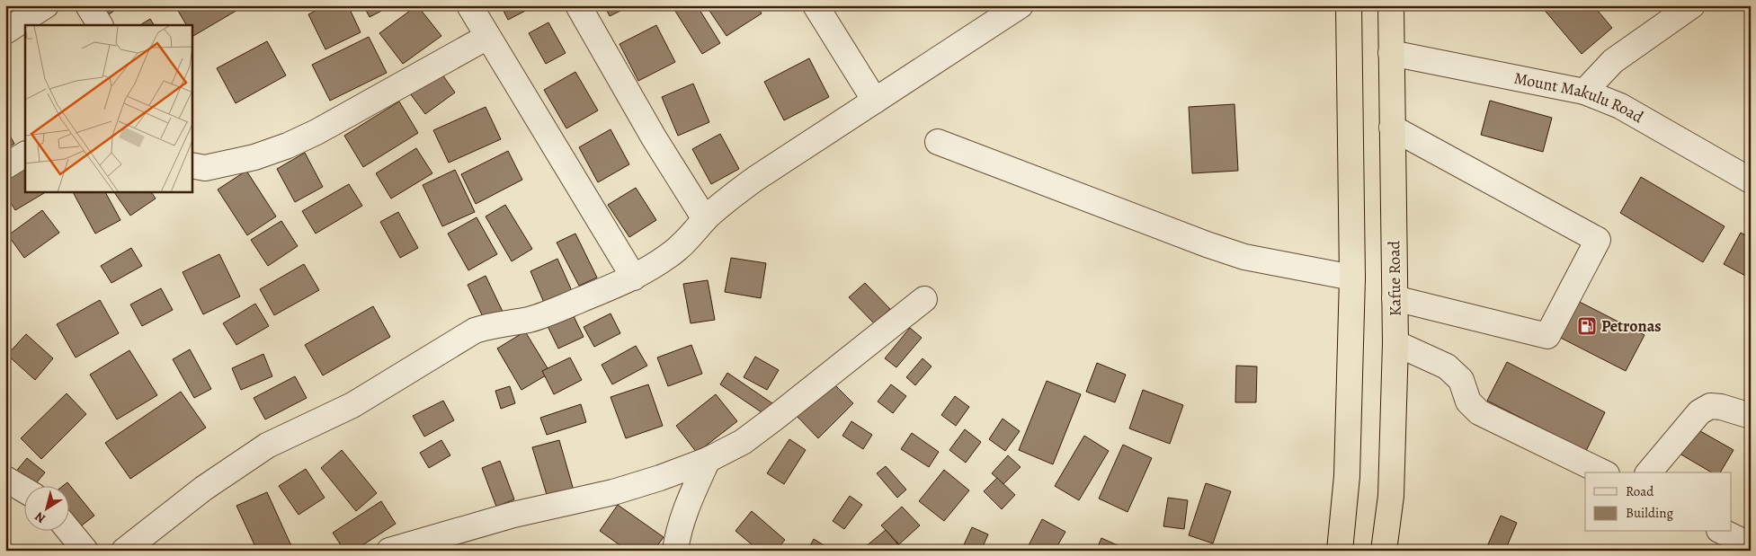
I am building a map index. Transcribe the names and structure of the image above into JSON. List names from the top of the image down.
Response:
{
  "streets": {
    "highway": ["Kafue Road"],
    "street": ["Mount Makulu Road"]
  },
  "crossings": [
    ["Mount Makulu Road", "Kafue Road"]
  ],
  "places": {
    "fuel station": ["Petronas"]
  },
  "legend": ["Road", "Building"],
  "north": "bottom left"
}
